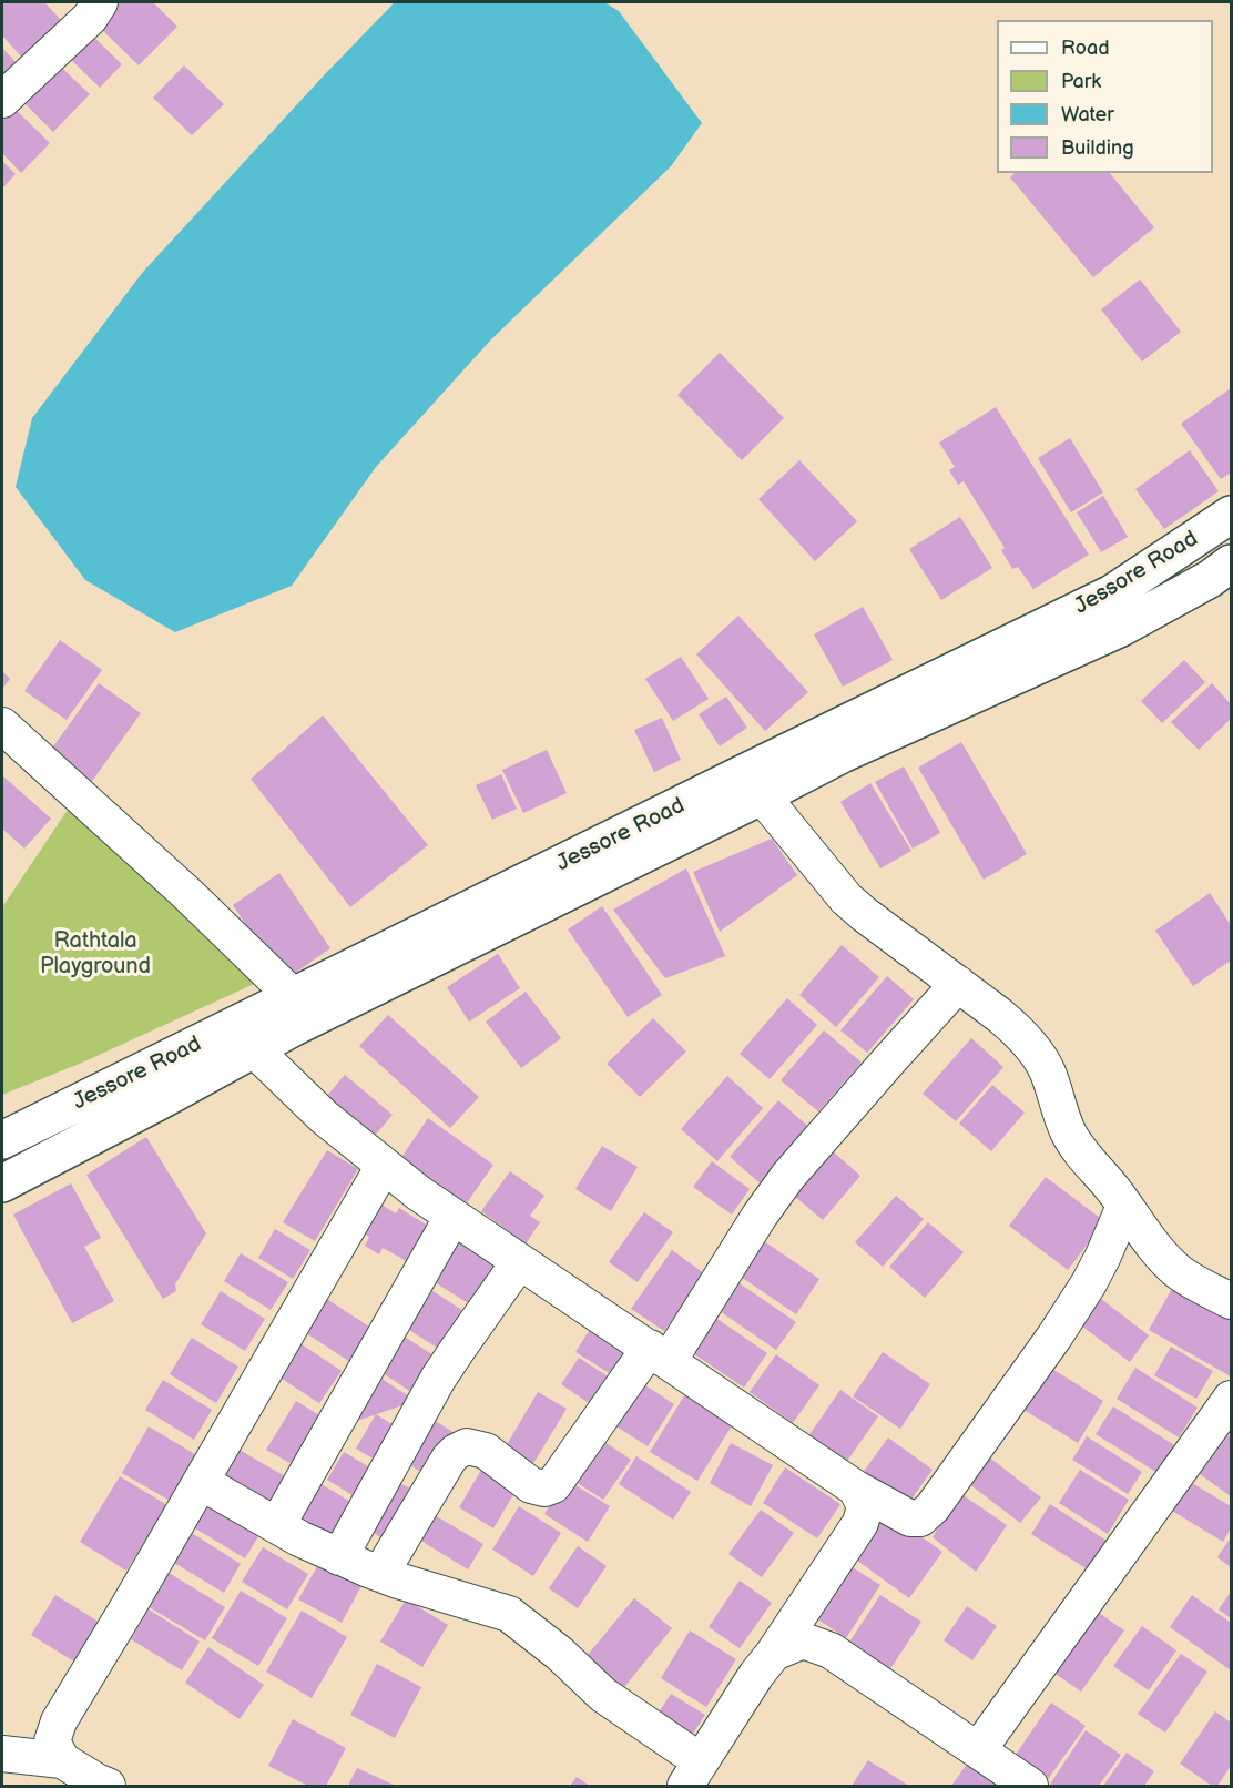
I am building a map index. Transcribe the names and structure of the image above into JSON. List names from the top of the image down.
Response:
{
  "streets": {
    "highway": ["Jessore Road"]
  },
  "parks": ["Rathtala Playground"],
  "legend": [
    "Road",
    "Park",
    "Water",
    "Building"
  ]
}
